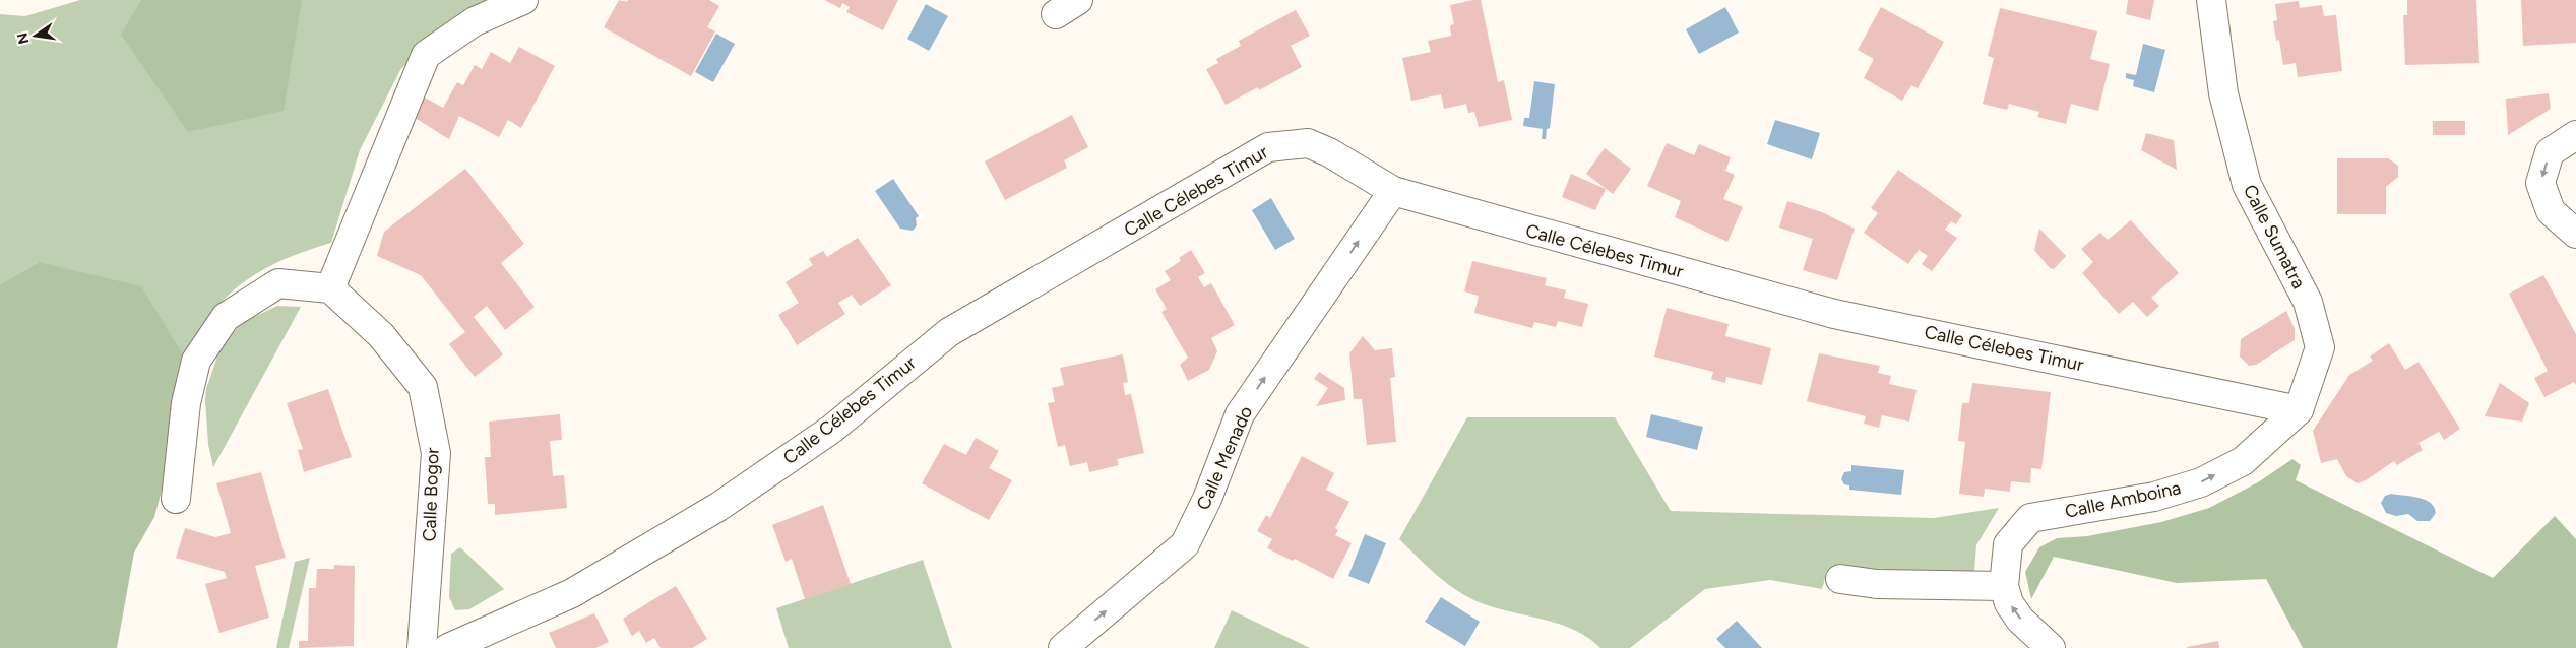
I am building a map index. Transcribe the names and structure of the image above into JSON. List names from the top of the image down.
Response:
{
  "streets": {
    "street": [
      "Calle Célebes Timur",
      "Calle Sumatra",
      "Calle Menado",
      "Calle Bogor",
      "Calle Amboina"
    ]
  },
  "crossings": [
    ["Calle Célebes Timur", "Calle Sumatra"],
    ["Calle Célebes Timur", "Calle Menado"],
    ["Calle Célebes Timur", "Calle Amboina"],
    ["Calle Sumatra", "Calle Amboina"]
  ],
  "one_way": ["Calle Menado"],
  "north": "left"
}
